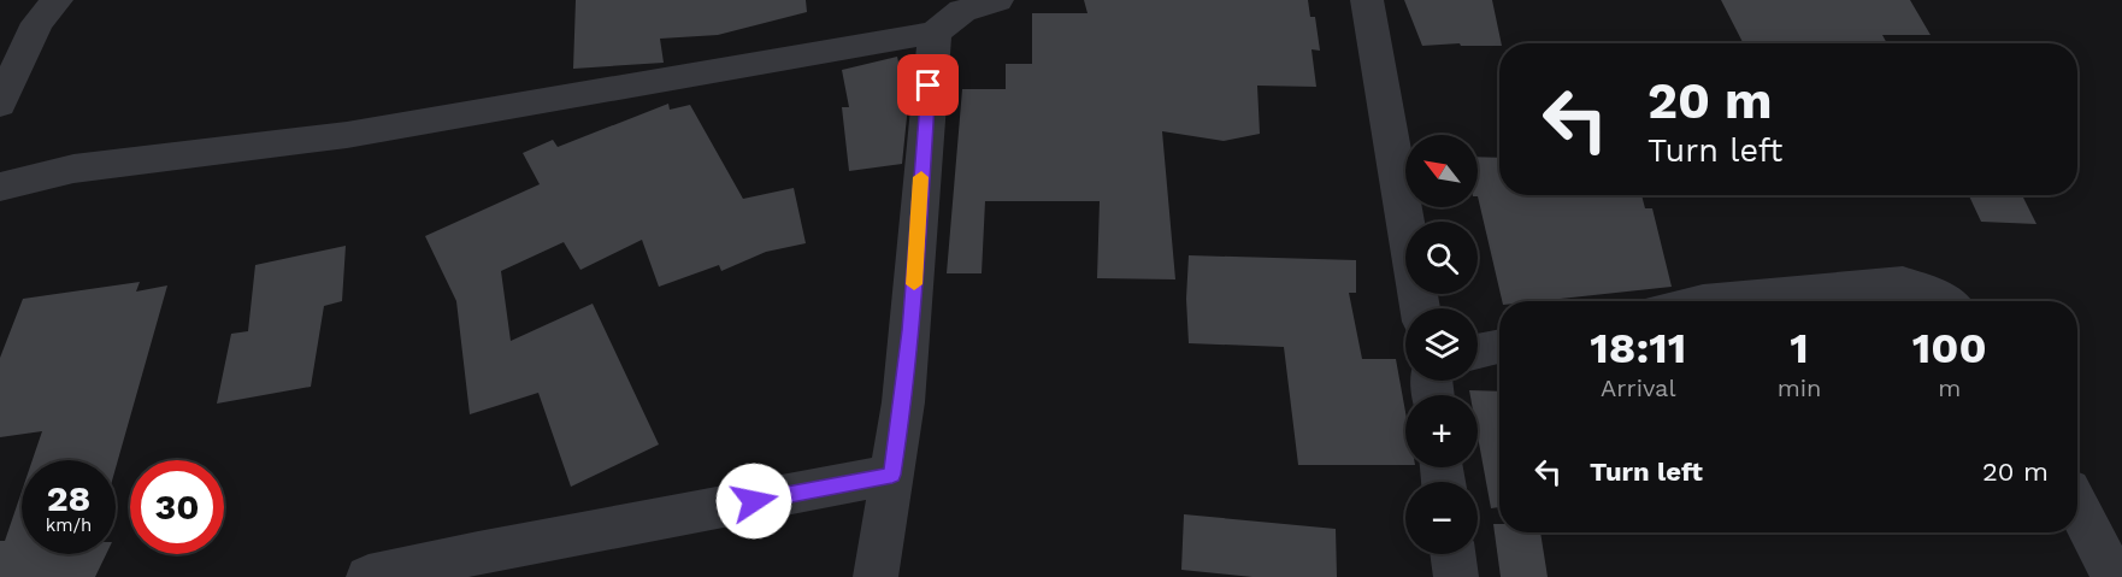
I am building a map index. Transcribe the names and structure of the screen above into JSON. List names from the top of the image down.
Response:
{
  "north": "top left",
  "page": {
    "turn": ["20 m", "Turn left"],
    "map_buttons": ["+", "−"],
    "eta": [
      "18:11",
      "Arrival",
      "1",
      "min",
      "100",
      "m"
    ],
    "list": [
      {
        "name": "Turn left",
        "value": "20 m"
      }
    ],
    "speed": "28 km/h",
    "limit": "30"
  }
}
